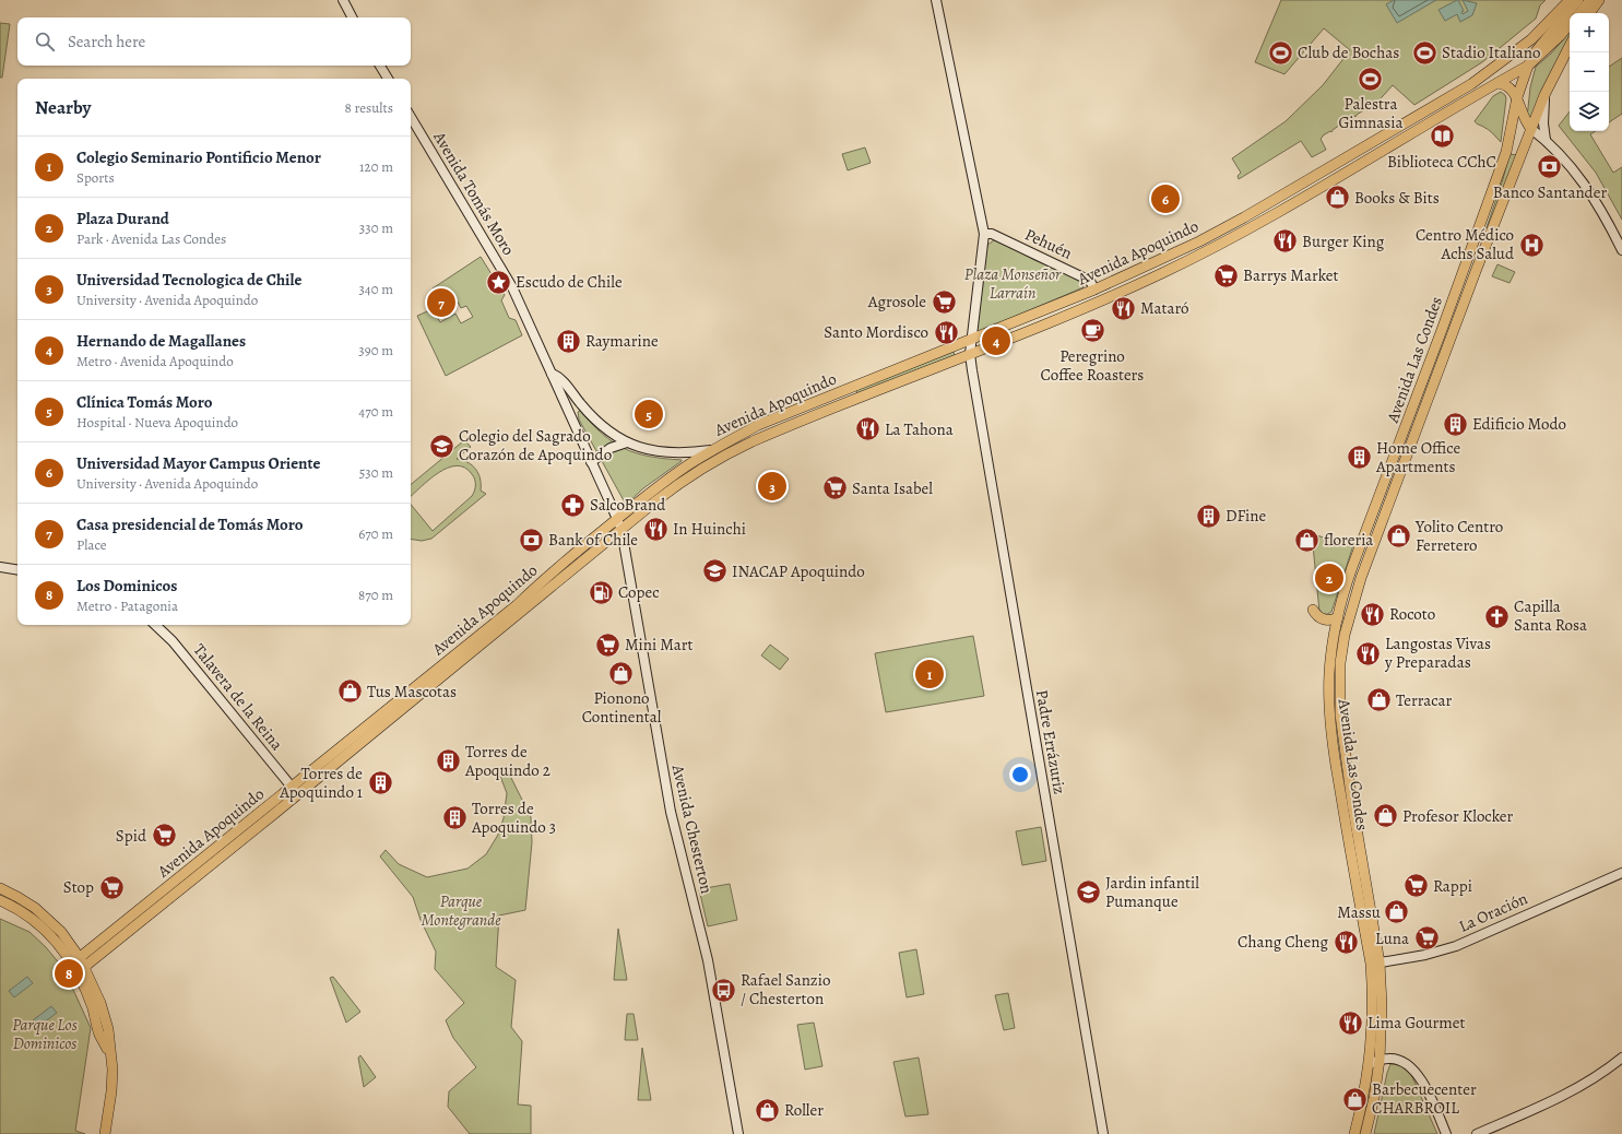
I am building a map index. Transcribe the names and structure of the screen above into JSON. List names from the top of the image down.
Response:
{
  "streets": {
    "main road": [
      "Avenida Tomás Moro",
      "Pehuén",
      "Avenida Apoquindo",
      "Avenida Las Condes",
      "Talavera de la Reina",
      "Padre Errázuriz",
      "Avenida Chesterton",
      "La Oración"
    ]
  },
  "crossings": [
    ["Avenida Tomás Moro", "Avenida Apoquindo"],
    ["Avenida Tomás Moro", "Avenida Chesterton"],
    ["Pehuén", "Avenida Apoquindo"],
    ["Pehuén", "Padre Errázuriz"],
    ["Avenida Apoquindo", "Avenida Las Condes"],
    ["Avenida Apoquindo", "Talavera de la Reina"],
    ["Avenida Apoquindo", "Padre Errázuriz"],
    ["Avenida Apoquindo", "Avenida Chesterton"],
    ["Avenida Las Condes", "La Oración"]
  ],
  "parks": ["Plaza Monseñor Larraín", "Parque Montegrande", "Parque Los Dominicos"],
  "places": {
    "sports": ["Club de Bochas", "Stadio Italiano", "Palestra Gimnasia"],
    "library": ["Biblioteca CChC"],
    "bank": ["Banco Santander", "Bank of Chile"],
    "shop": [
      "Books & Bits",
      "Yolito Centro Ferretero",
      "floreria",
      "Pionono Continental",
      "Tus Mascotas",
      "Terracar",
      "Profesor Klocker",
      "Massu",
      "Barbecuecenter CHARBROIL",
      "Roller"
    ],
    "restaurant": [
      "Burger King",
      "Mataró",
      "Santo Mordisco",
      "La Tahona",
      "In Huinchi",
      "Rocoto",
      "Langostas Vivas y Preparadas",
      "Chang Cheng",
      "Lima Gourmet"
    ],
    "hospital": ["Centro Médico Achs Salud"],
    "supermarket": [
      "Barrys Market",
      "Agrosole",
      "Santa Isabel",
      "Mini Mart",
      "Spid",
      "Rappi",
      "Stop",
      "Luna"
    ],
    "place": ["Escudo de Chile"],
    "cafe": ["Peregrino Coffee Roasters"],
    "building": [
      "Raymarine",
      "Edificio Modo",
      "Home Office Apartments",
      "DFine",
      "Torres de Apoquindo 2",
      "Torres de Apoquindo 1",
      "Torres de Apoquindo 3"
    ],
    "school or university": ["Colegio del Sagrado Corazón de Apoquindo", "INACAP Apoquindo", "Jardin infantil Pumanque"],
    "pharmacy": ["SalcoBrand"],
    "fuel station": ["Copec"],
    "church": ["Capilla Santa Rosa"],
    "bus stop": ["Rafael Sanzio / Chesterton"]
  },
  "page": {
    "map_buttons": ["+", "−"],
    "search": "Search here",
    "heading": ["Nearby", "8 results"],
    "list": [
      {
        "mark": "1",
        "name": "Colegio Seminario Pontificio Menor",
        "note": "Sports",
        "value": "120 m"
      },
      {
        "mark": "2",
        "name": "Plaza Durand",
        "note": "Park · Avenida Las Condes",
        "value": "330 m"
      },
      {
        "mark": "3",
        "name": "Universidad Tecnologica de Chile",
        "note": "University · Avenida Apoquindo",
        "value": "340 m"
      },
      {
        "mark": "4",
        "name": "Hernando de Magallanes",
        "note": "Metro · Avenida Apoquindo",
        "value": "390 m"
      },
      {
        "mark": "5",
        "name": "Clínica Tomás Moro",
        "note": "Hospital · Nueva Apoquindo",
        "value": "470 m"
      },
      {
        "mark": "6",
        "name": "Universidad Mayor Campus Oriente",
        "note": "University · Avenida Apoquindo",
        "value": "530 m"
      },
      {
        "mark": "7",
        "name": "Casa presidencial de Tomás Moro",
        "note": "Place",
        "value": "670 m"
      },
      {
        "mark": "8",
        "name": "Los Dominicos",
        "note": "Metro · Patagonia",
        "value": "870 m"
      }
    ],
    "pins": [
      "6",
      "7",
      "4",
      "5",
      "3",
      "2",
      "1",
      "8"
    ]
  }
}
